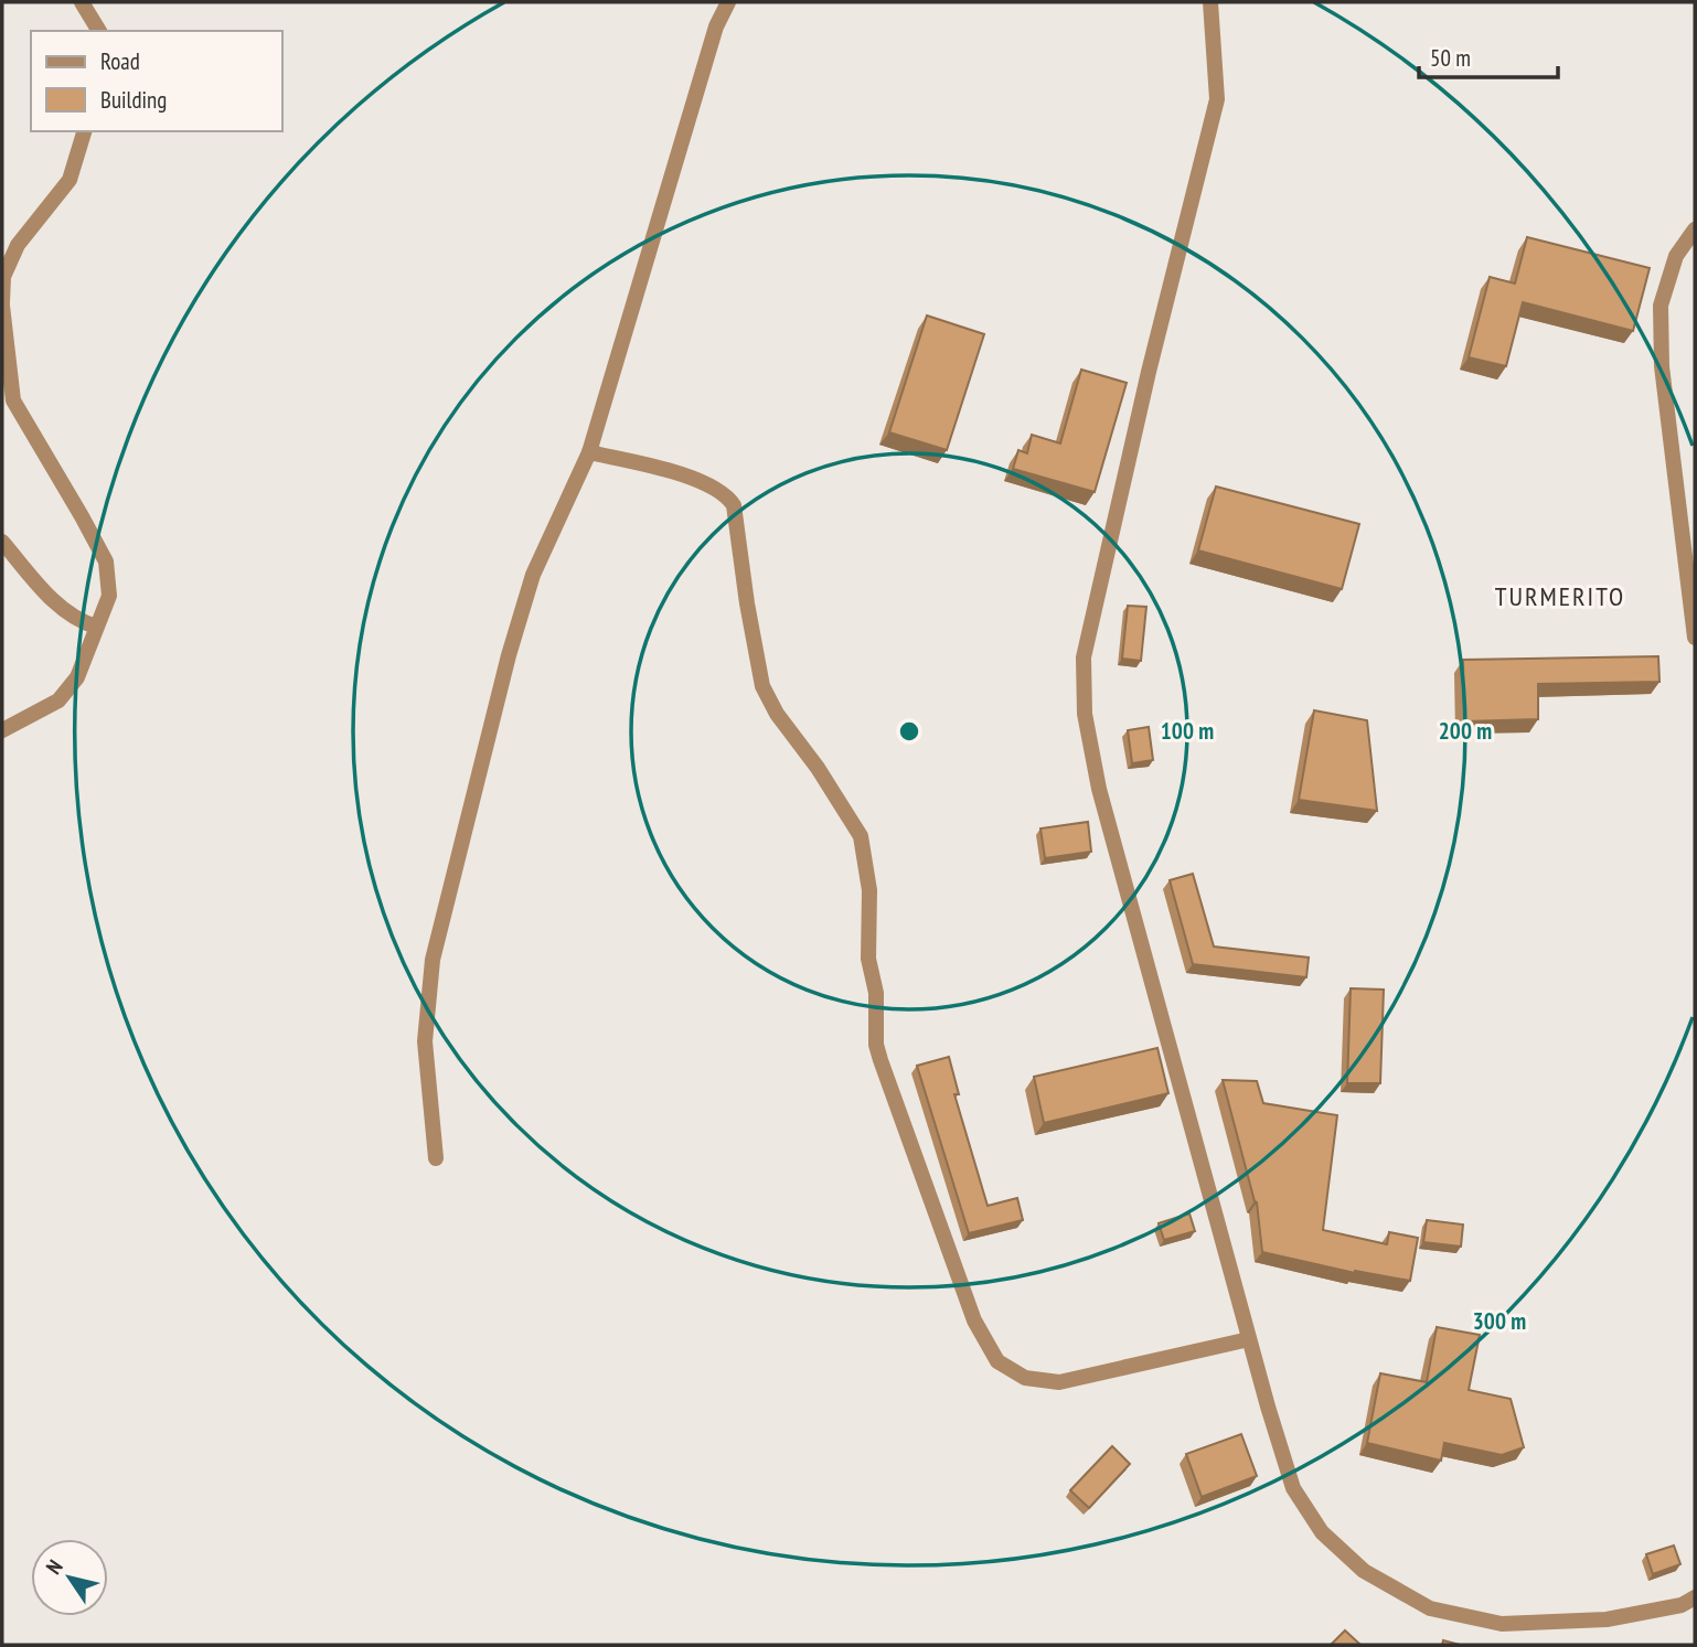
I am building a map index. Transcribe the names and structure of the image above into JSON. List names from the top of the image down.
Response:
{
  "districts": ["TURMERITO"],
  "legend": ["Road", "Building"],
  "scale_bar": "50 m",
  "north": "top left",
  "rings": ["100 m", "200 m", "300 m"]
}
